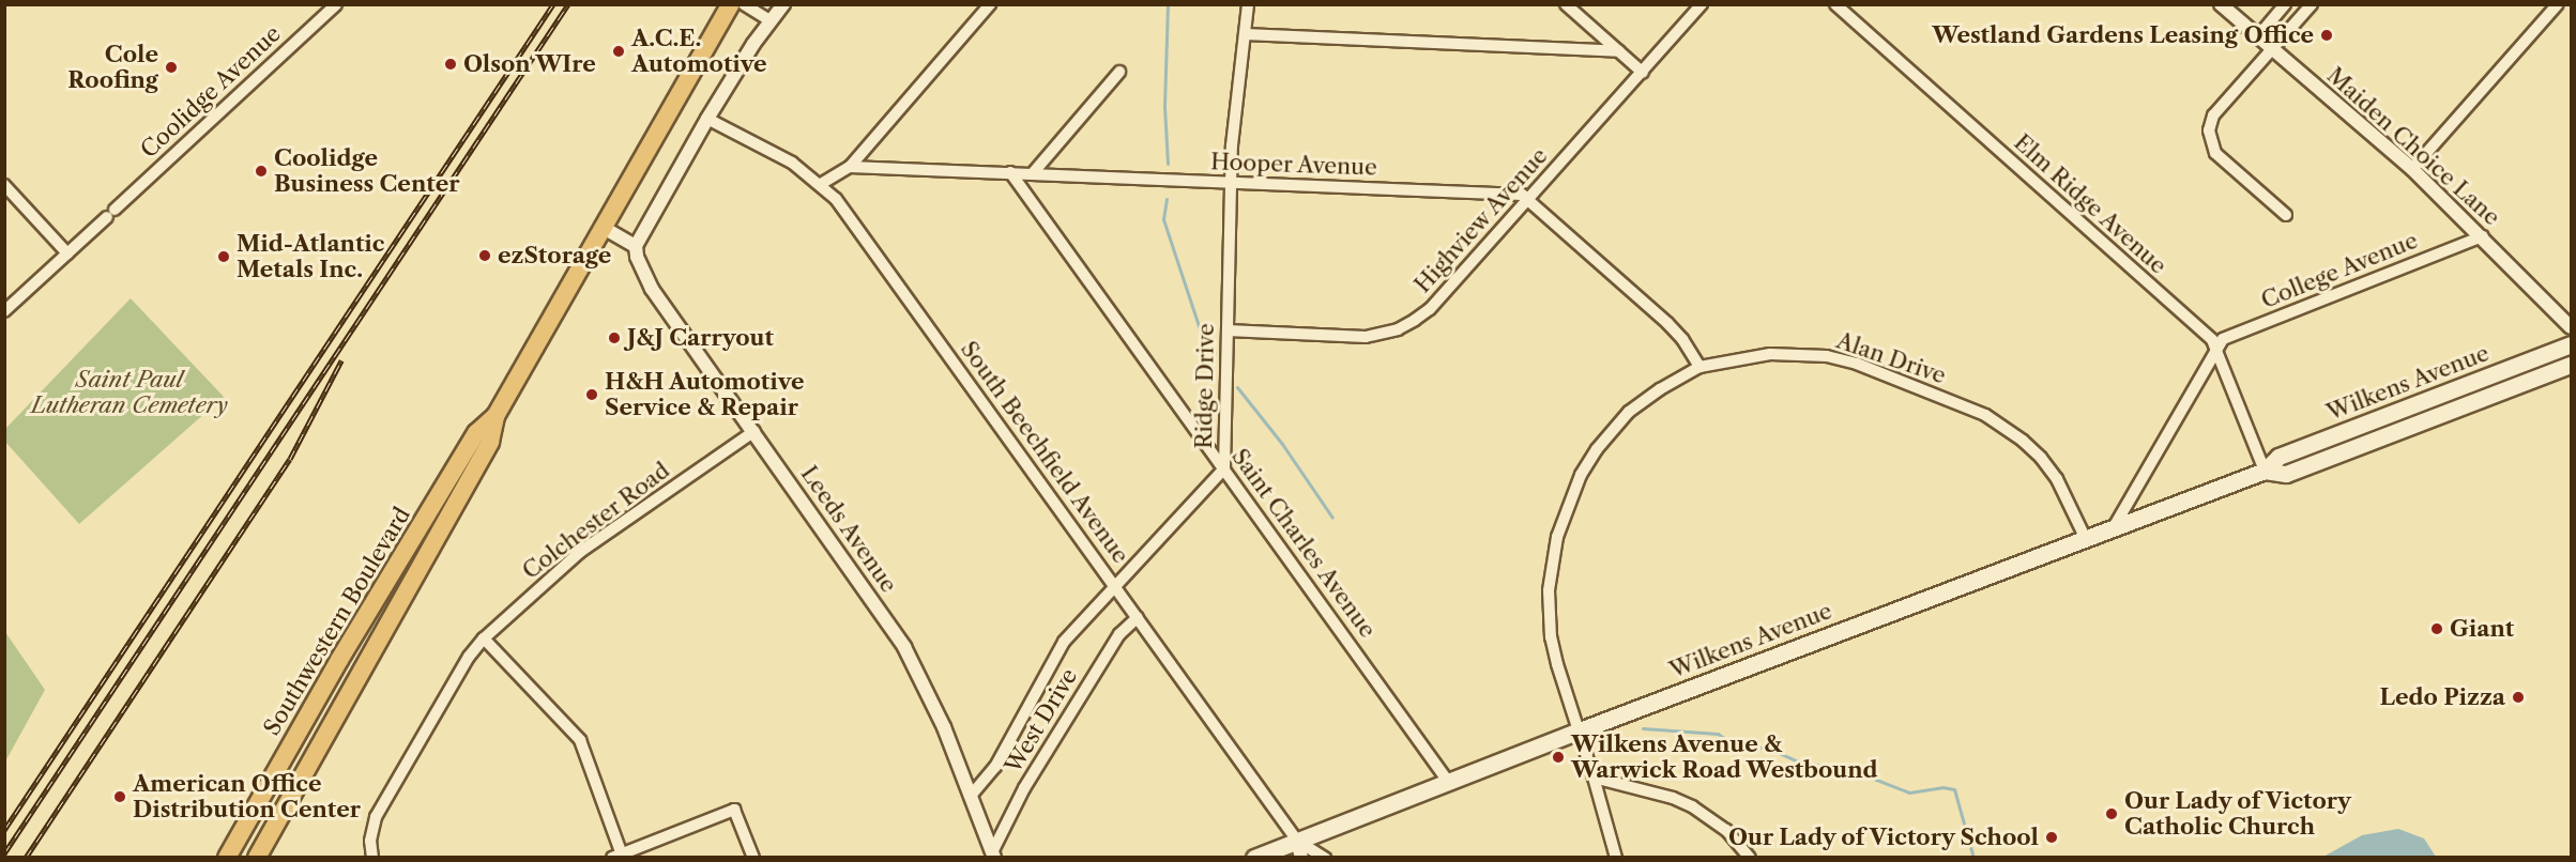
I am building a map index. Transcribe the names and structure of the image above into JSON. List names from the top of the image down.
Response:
{
  "streets": {
    "main road": ["Wilkens Avenue", "Southwestern Boulevard"],
    "street": [
      "Coolidge Avenue",
      "Maiden Choice Lane",
      "Hooper Avenue",
      "Elm Ridge Avenue",
      "Highview Avenue",
      "College Avenue",
      "Alan Drive",
      "Ridge Drive",
      "South Beechfield Avenue",
      "Colchester Road",
      "Leeds Avenue",
      "Saint Charles Avenue",
      "West Drive"
    ]
  },
  "crossings": [
    ["Maiden Choice Lane", "College Avenue"],
    ["Hooper Avenue", "Highview Avenue"],
    ["Hooper Avenue", "Alan Drive"],
    ["Hooper Avenue", "Ridge Drive"],
    ["Hooper Avenue", "Saint Charles Avenue"],
    ["Elm Ridge Avenue", "College Avenue"],
    ["Elm Ridge Avenue", "Wilkens Avenue"],
    ["Highview Avenue", "Ridge Drive"],
    ["Alan Drive", "Wilkens Avenue"],
    ["Wilkens Avenue", "South Beechfield Avenue"],
    ["Wilkens Avenue", "Saint Charles Avenue"],
    ["Ridge Drive", "South Beechfield Avenue"],
    ["Ridge Drive", "Leeds Avenue"],
    ["Ridge Drive", "Saint Charles Avenue"],
    ["South Beechfield Avenue", "West Drive"],
    ["Colchester Road", "Leeds Avenue"],
    ["Leeds Avenue", "West Drive"]
  ],
  "parks": ["Saint Paul Lutheran Cemetery"],
  "places": [
    "Westland Gardens Leasing Office",
    "A.C.E. Automotive",
    "Olson WIre",
    "Cole Roofing",
    "Coolidge Business Center",
    "ezStorage",
    "Mid-Atlantic Metals Inc.",
    "J&J Carryout",
    "H&H Automotive Service & Repair",
    "Giant",
    "Ledo Pizza",
    "Wilkens Avenue & Warwick Road Westbound",
    "American Office Distribution Center",
    "Our Lady of Victory Catholic Church",
    "Our Lady of Victory School"
  ]
}
